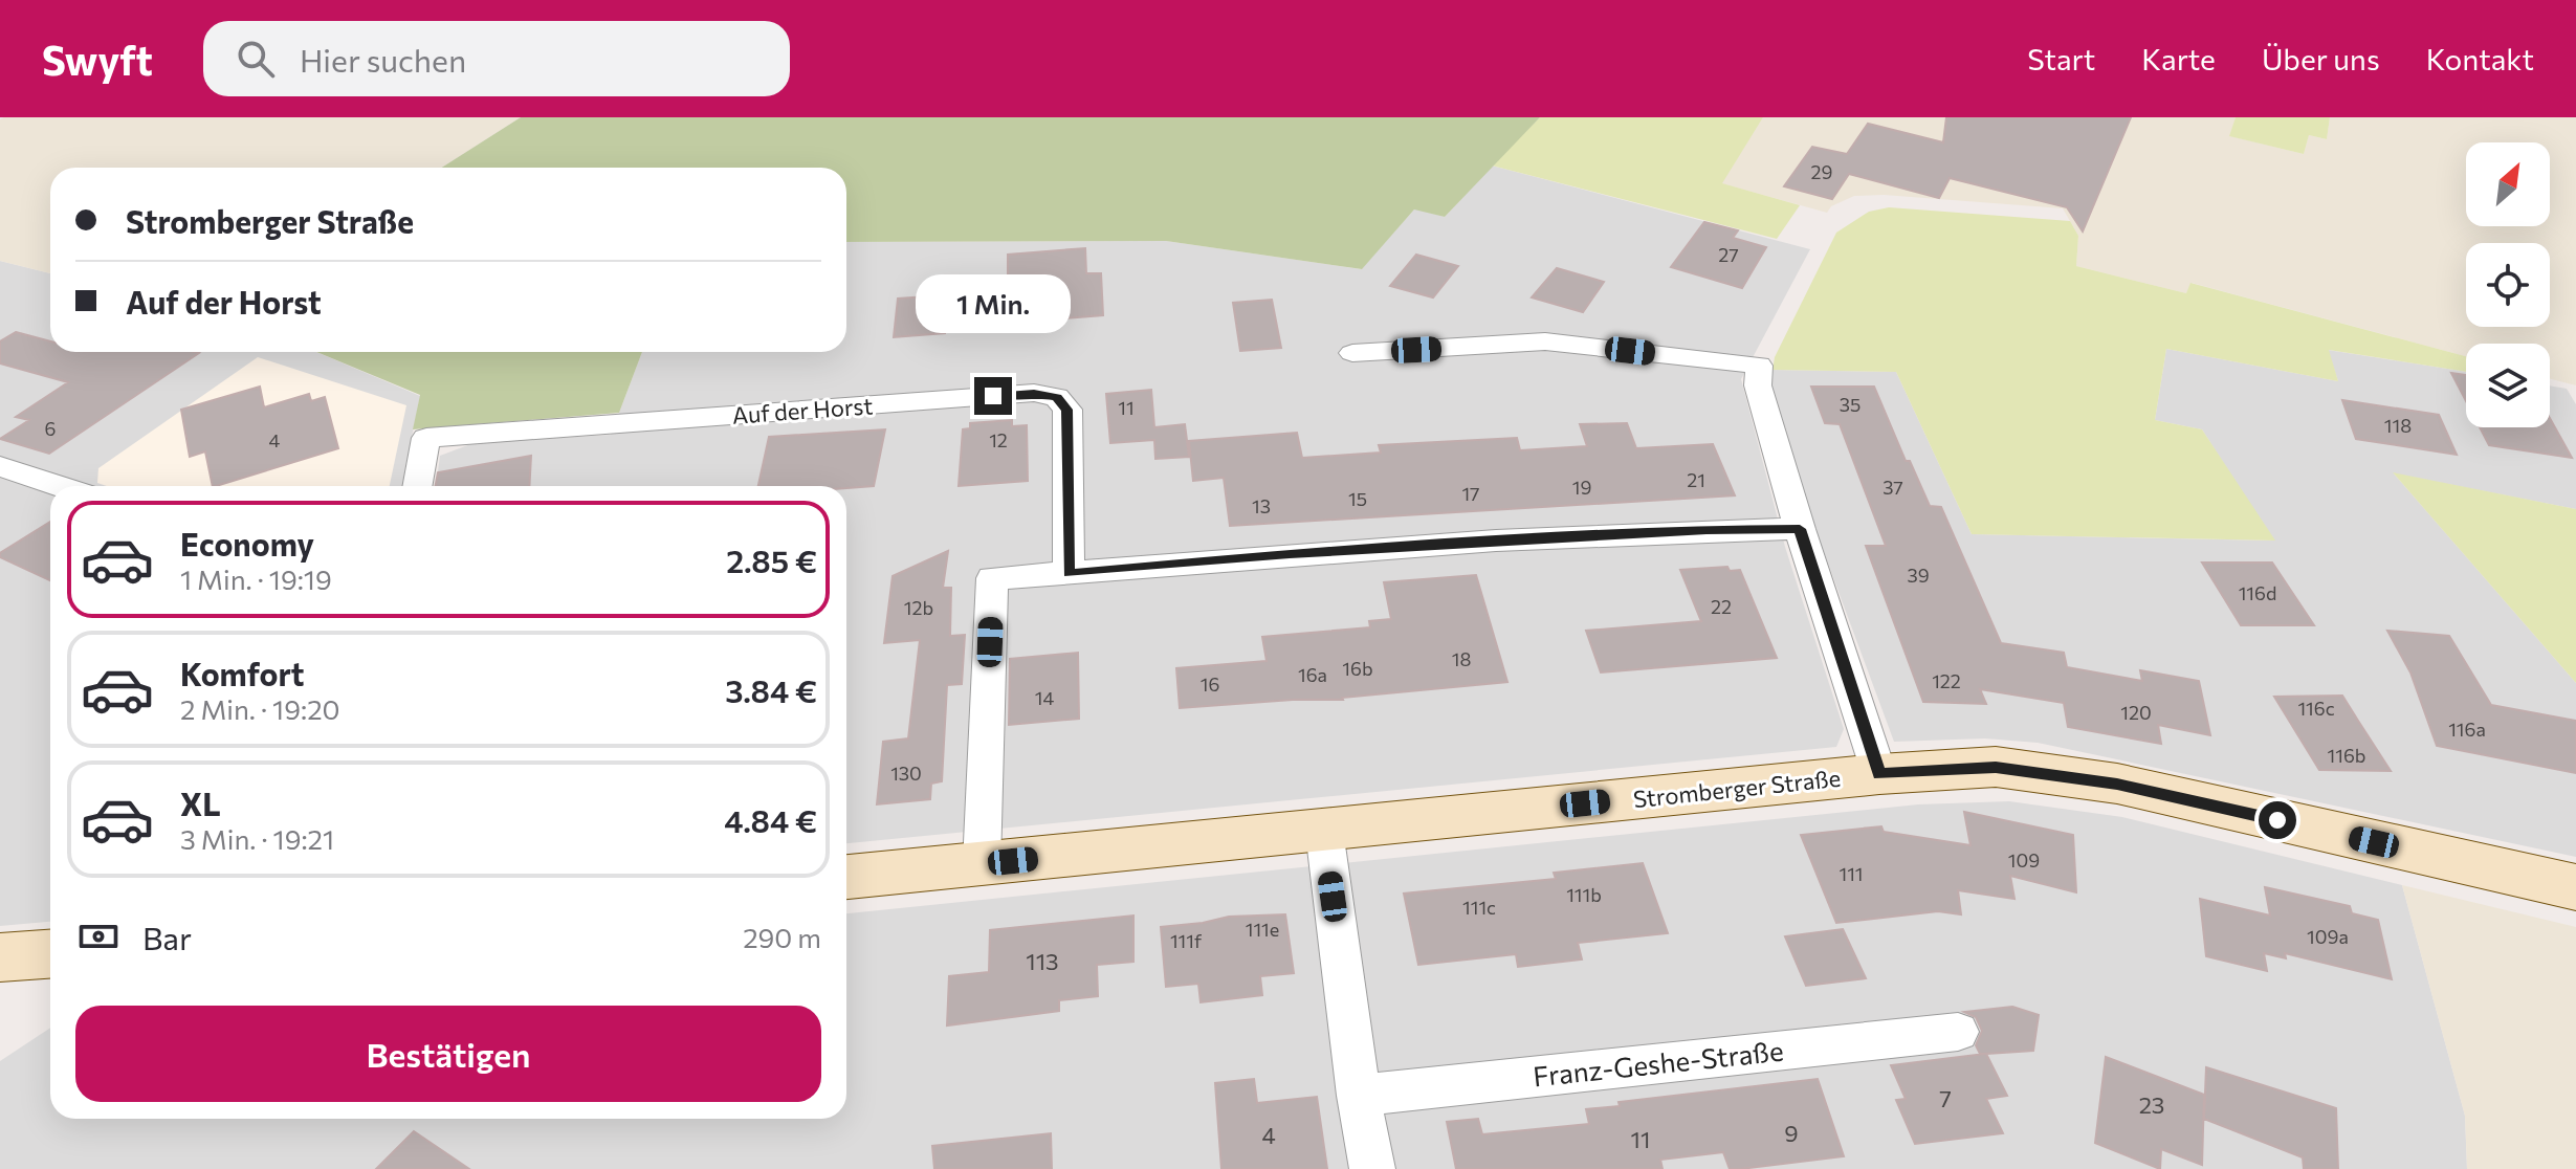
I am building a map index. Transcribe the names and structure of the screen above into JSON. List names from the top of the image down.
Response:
{
  "streets": {
    "main road": ["Stromberger Straße"],
    "street": ["Auf der Horst", "Franz-Geshe-Straße"]
  },
  "house_numbers": [
    "29",
    "27",
    "35",
    "11",
    "118",
    "6",
    "4",
    "12",
    "21",
    "19",
    "37",
    "17",
    "15",
    "13",
    "39",
    "116d",
    "22",
    "12b",
    "18",
    "16b",
    "16a",
    "122",
    "16",
    "14",
    "116c",
    "120",
    "116a",
    "116b",
    "130",
    "109",
    "111",
    "111b",
    "111c",
    "111e",
    "109a",
    "111f",
    "113",
    "7",
    "23",
    "9",
    "4",
    "11"
  ],
  "north": "top right",
  "page": {
    "header": "Swyft",
    "search": "Hier suchen",
    "nav": [
      "Start",
      "Karte",
      "Über uns",
      "Kontakt"
    ],
    "banner": ["Stromberger Straße", "Auf der Horst"],
    "bubble": "1 Min.",
    "list": [
      {
        "name": "Economy",
        "note": "1 Min. · 19:19",
        "value": "2.85 €"
      },
      {
        "name": "Komfort",
        "note": "2 Min. · 19:20",
        "value": "3.84 €"
      },
      {
        "name": "XL",
        "note": "3 Min. · 19:21",
        "value": "4.84 €"
      }
    ],
    "pay": ["Bar", "290 m"],
    "buttons": "Bestätigen"
  }
}
